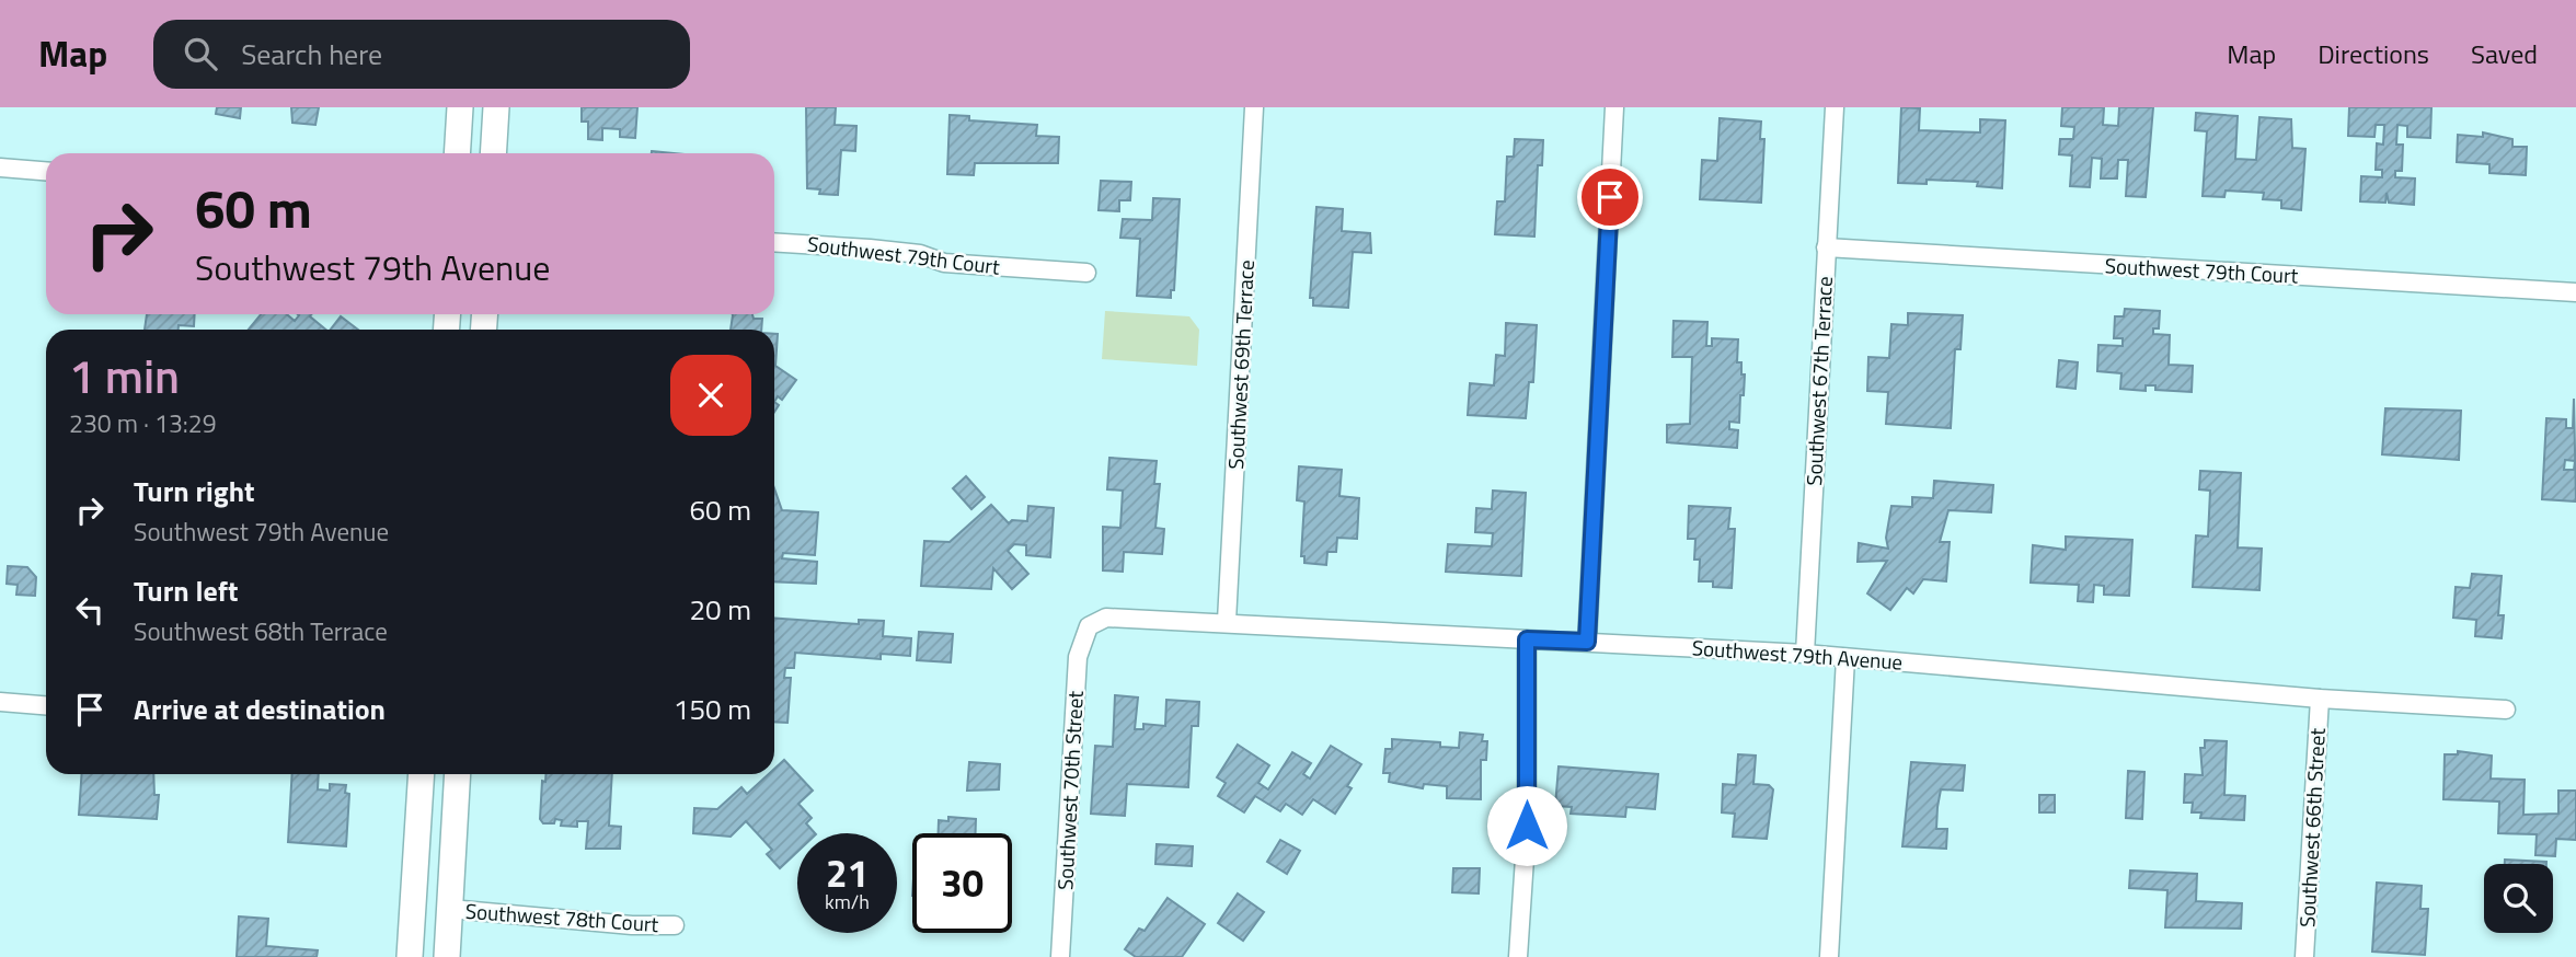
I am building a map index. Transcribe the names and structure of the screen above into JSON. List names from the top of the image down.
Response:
{
  "streets": {
    "street": [
      "Southwest 79th Court",
      "Southwest 69th Terrace",
      "Southwest 67th Terrace",
      "Southwest 79th Avenue",
      "Southwest 70th Street",
      "Southwest 66th Street",
      "Southwest 78th Court"
    ]
  },
  "crossings": [
    ["Southwest 79th Court", "Southwest 67th Terrace"],
    ["Southwest 69th Terrace", "Southwest 79th Avenue"],
    ["Southwest 67th Terrace", "Southwest 79th Avenue"],
    ["Southwest 79th Avenue", "Southwest 70th Street"],
    ["Southwest 79th Avenue", "Southwest 66th Street"]
  ],
  "page": {
    "header": "Map",
    "search": "Search here",
    "nav": ["Map", "Directions", "Saved"],
    "turn": ["60 m", "Southwest 79th Avenue"],
    "heading": ["1 min", "230 m · 13:29"],
    "list": [
      {
        "name": "Turn right",
        "note": "Southwest 79th Avenue",
        "value": "60 m"
      },
      {
        "name": "Turn left",
        "note": "Southwest 68th Terrace",
        "value": "20 m"
      },
      {
        "name": "Arrive at destination",
        "value": "150 m"
      }
    ],
    "speed": "21 km/h",
    "limit": "30"
  }
}
